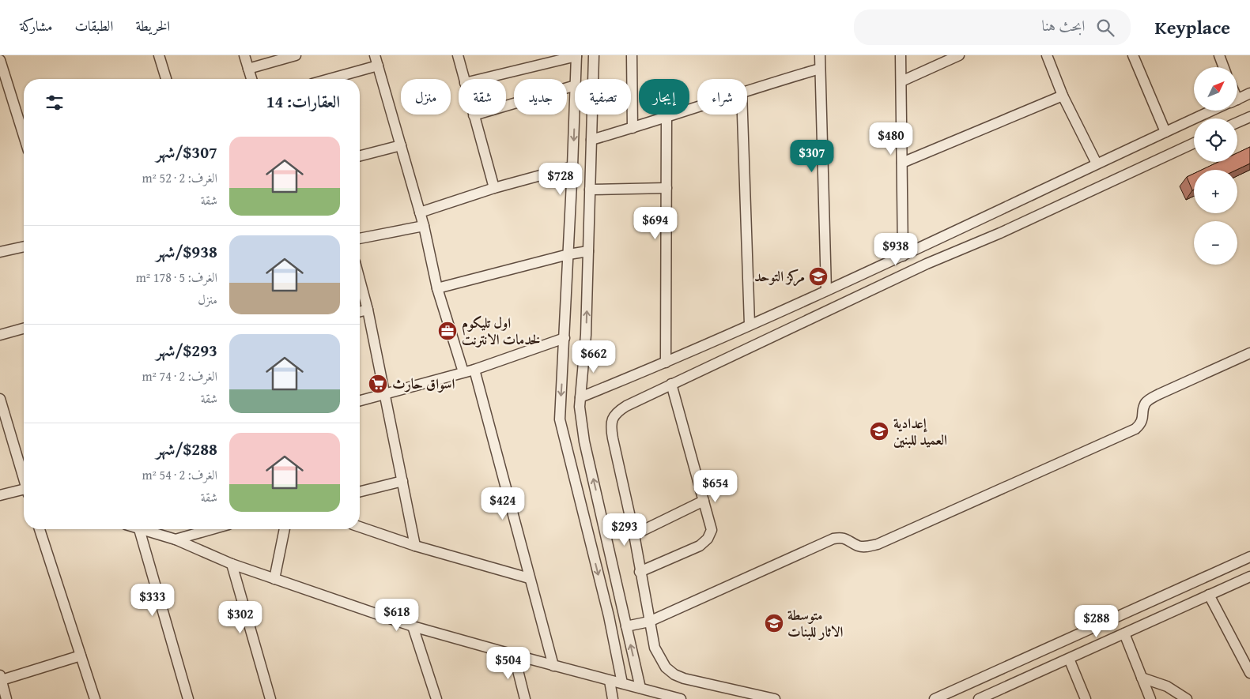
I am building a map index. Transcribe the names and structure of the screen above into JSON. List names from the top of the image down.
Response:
{
  "places": {
    "school or university": ["مركز التوحد", "إعدادية العميد للبنين", "متوسطة الاثار للبنات"],
    "office": ["اول تليكوم لخدمات الانترنت"],
    "supermarket": ["اسواق حارث"]
  },
  "north": "top right",
  "page": {
    "header": "Keyplace",
    "search": "ابحث هنا",
    "nav": ["الخريطة", "الطبقات", "مشاركة"],
    "map_buttons": ["+", "−"],
    "chip": [
      "شراء",
      "إيجار",
      "تصفية",
      "جديد",
      "شقة",
      "منزل"
    ],
    "heading": "العقارات: 14",
    "price": [
      "$480",
      "$307",
      "$728",
      "$694",
      "$938",
      "$662",
      "$654",
      "$424",
      "$293",
      "$333",
      "$618",
      "$302",
      "$288",
      "$504"
    ],
    "list": [
      {
        "name": "$307/شهر",
        "note": "الغرف: 2 · 52 m² · شقة"
      },
      {
        "name": "$938/شهر",
        "note": "الغرف: 5 · 178 m² · منزل"
      },
      {
        "name": "$293/شهر",
        "note": "الغرف: 2 · 74 m² · شقة"
      },
      {
        "name": "$288/شهر",
        "note": "الغرف: 2 · 54 m² · شقة"
      }
    ]
  }
}
